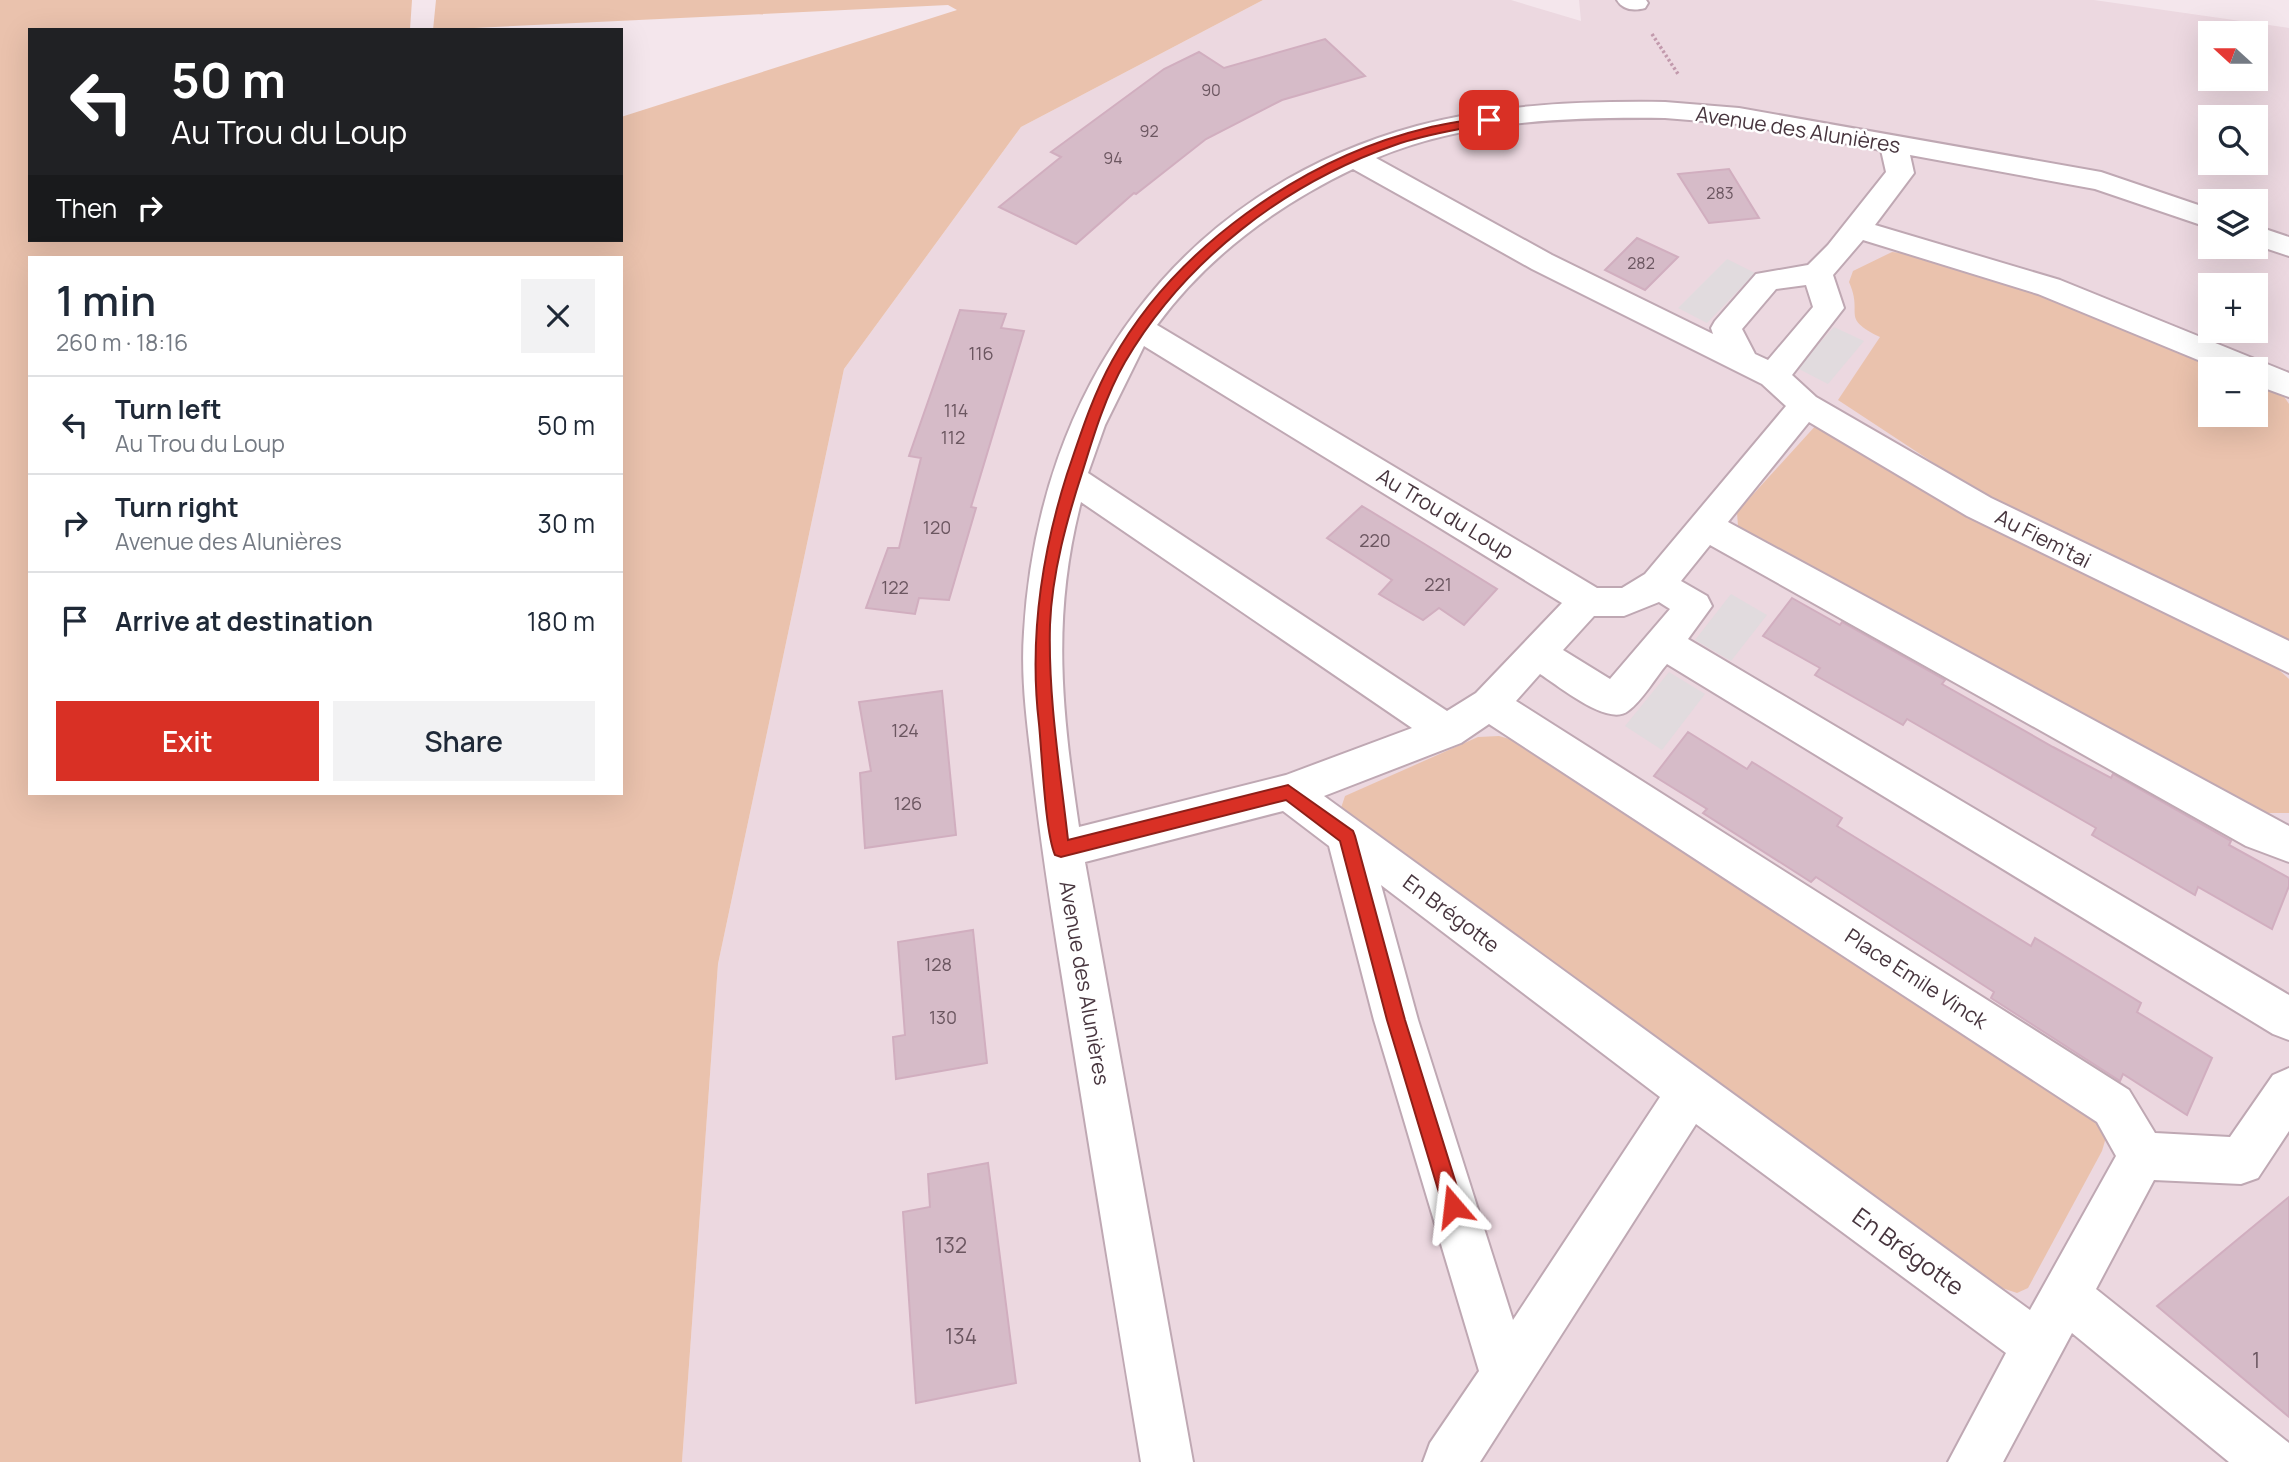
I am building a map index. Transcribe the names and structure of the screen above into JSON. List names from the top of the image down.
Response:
{
  "streets": {
    "street": [
      "Avenue des Alunières",
      "Au Trou du Loup",
      "Au Fiem'tai",
      "En Brégotte",
      "Place Emile Vinck"
    ]
  },
  "crossings": [
    ["Avenue des Alunières", "Au Trou du Loup"]
  ],
  "house_numbers": [
    "90",
    "92",
    "94",
    "283",
    "282",
    "116",
    "114",
    "112",
    "120",
    "220",
    "221",
    "122",
    "124",
    "126",
    "128",
    "130",
    "132",
    "134",
    "1"
  ],
  "north": "left",
  "page": {
    "map_buttons": ["+", "−"],
    "turn": ["50 m", "Au Trou du Loup"],
    "then": "Then",
    "heading": ["1 min", "260 m · 18:16"],
    "list": [
      {
        "name": "Turn left",
        "note": "Au Trou du Loup",
        "value": "50 m"
      },
      {
        "name": "Turn right",
        "note": "Avenue des Alunières",
        "value": "30 m"
      },
      {
        "name": "Arrive at destination",
        "value": "180 m"
      }
    ],
    "buttons": ["Exit", "Share"]
  }
}
